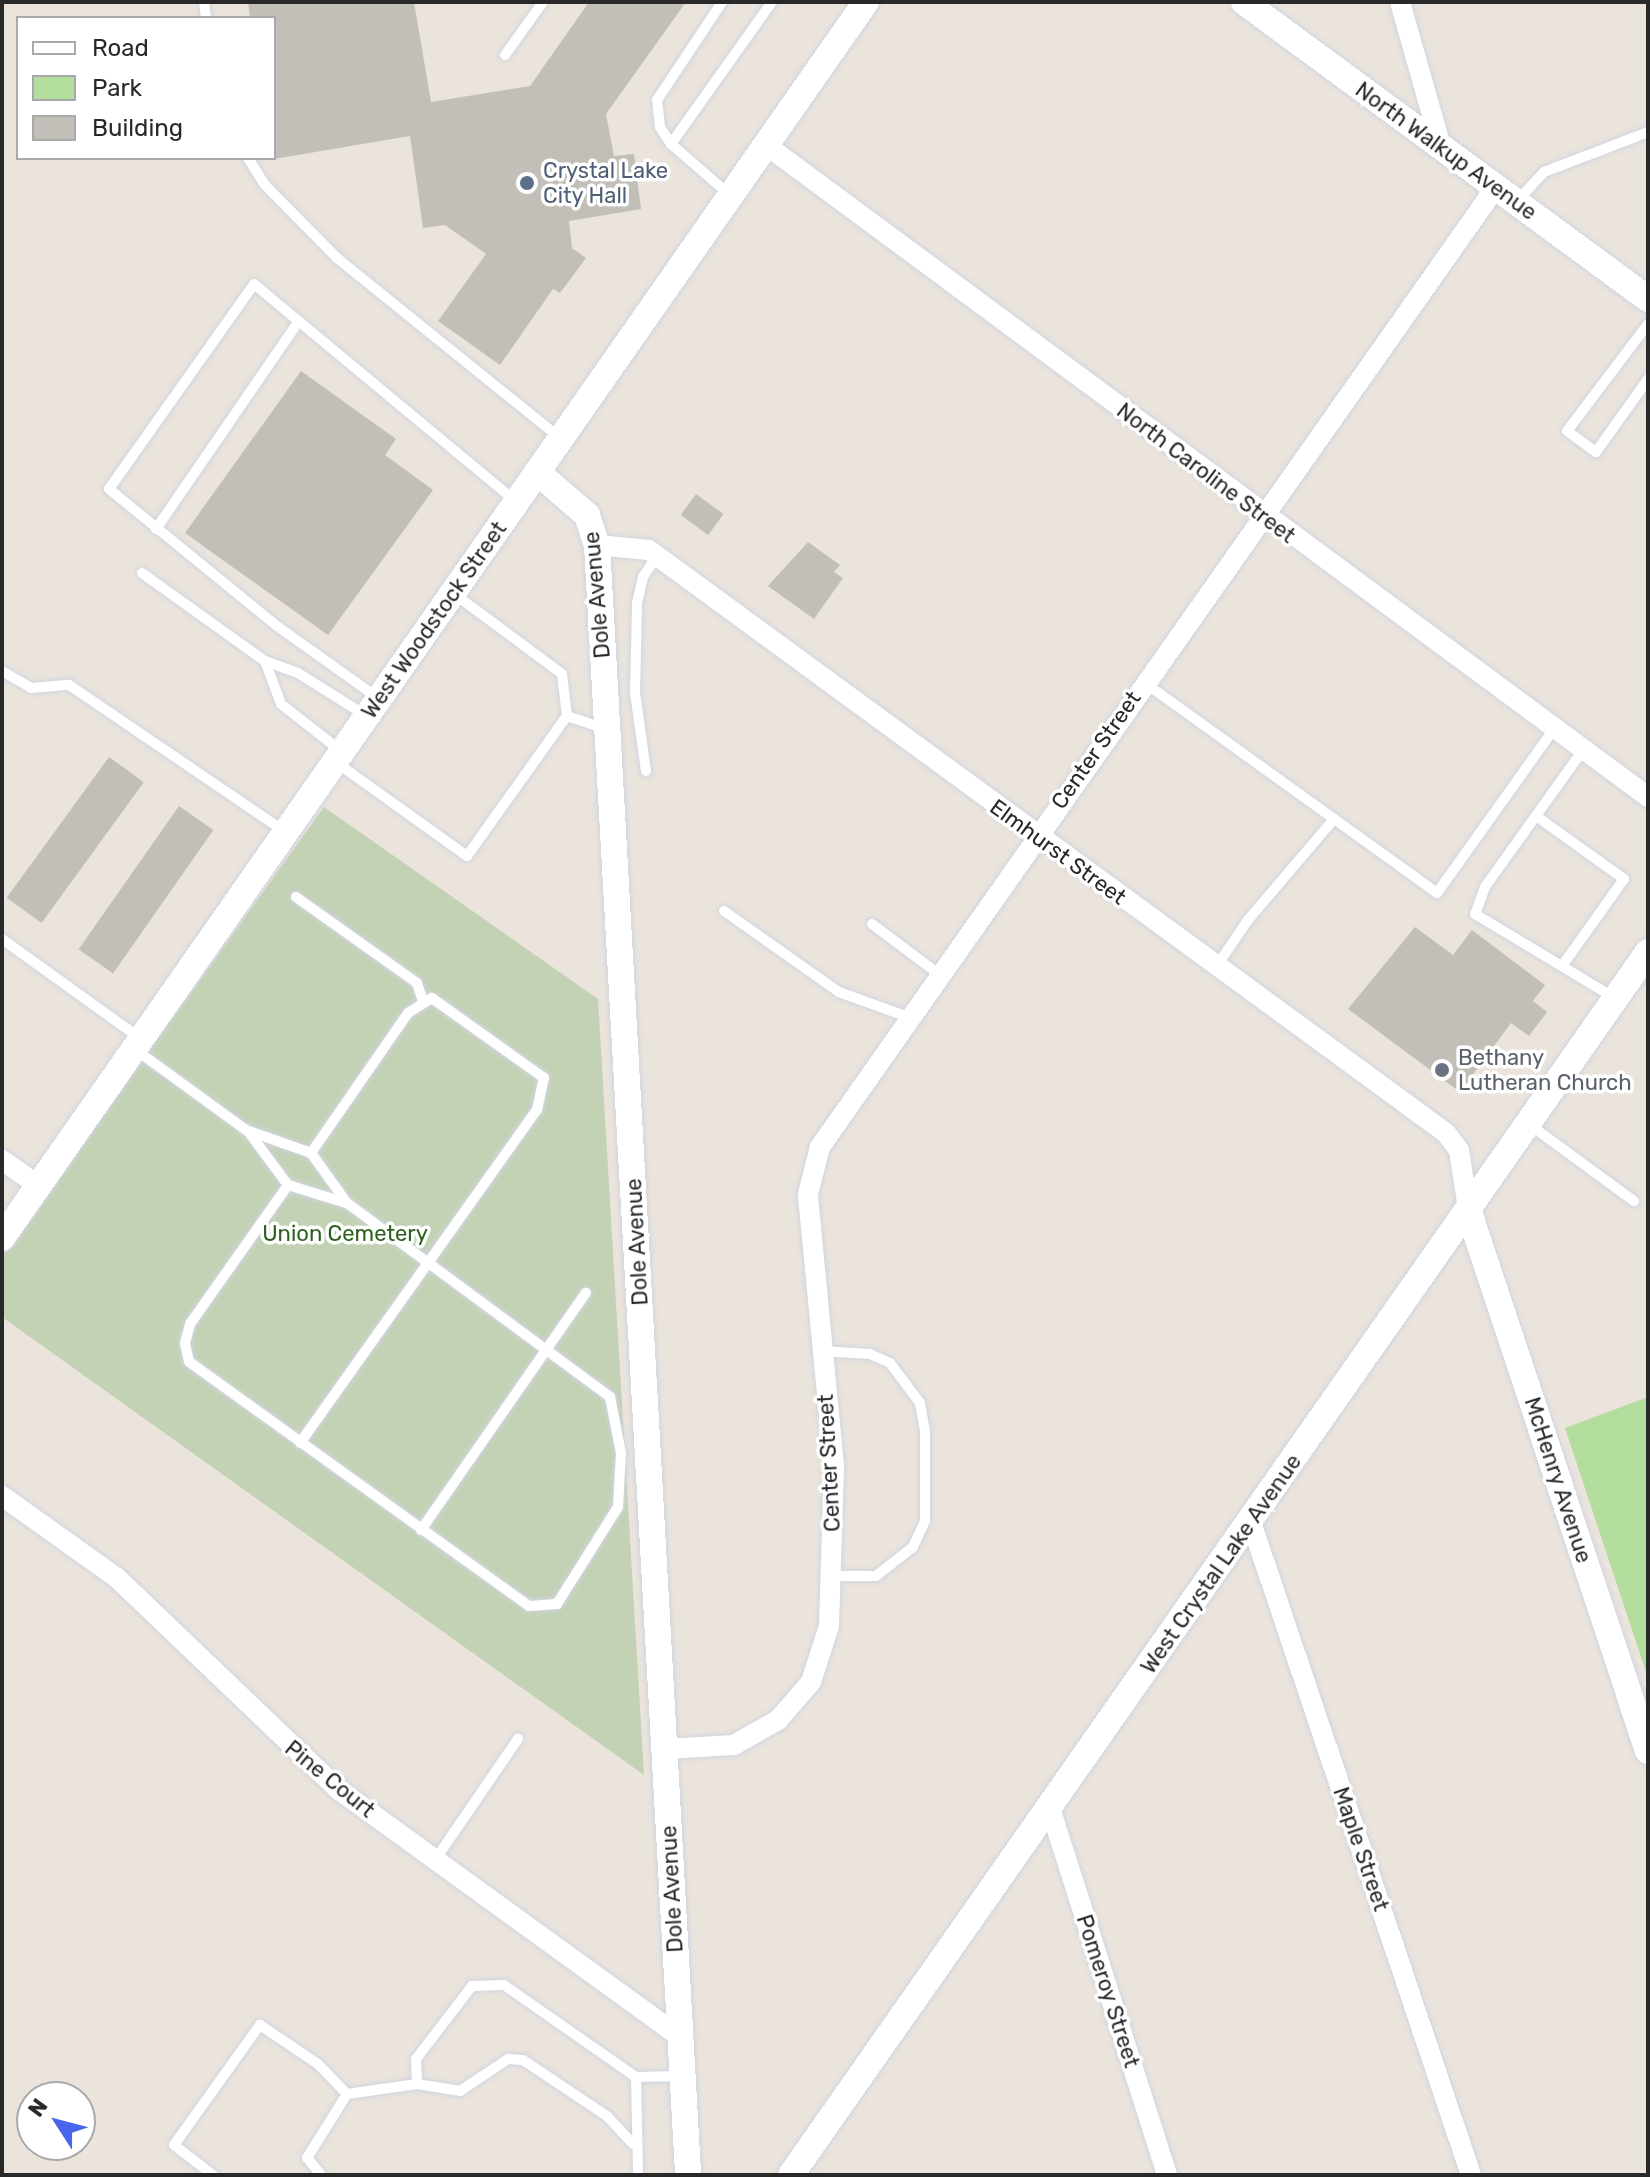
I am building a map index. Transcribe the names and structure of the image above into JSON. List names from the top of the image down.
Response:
{
  "streets": {
    "street": [
      "North Walkup Avenue",
      "North Caroline Street",
      "Dole Avenue",
      "West Woodstock Street",
      "Center Street",
      "Elmhurst Street",
      "McHenry Avenue",
      "West Crystal Lake Avenue",
      "Pine Court",
      "Maple Street",
      "Pomeroy Street"
    ]
  },
  "crossings": [
    ["North Walkup Avenue", "Center Street"],
    ["North Caroline Street", "West Woodstock Street"],
    ["North Caroline Street", "Center Street"],
    ["Dole Avenue", "West Woodstock Street"],
    ["Dole Avenue", "Center Street"],
    ["Dole Avenue", "Elmhurst Street"],
    ["Dole Avenue", "Pine Court"],
    ["Center Street", "Elmhurst Street"],
    ["Elmhurst Street", "McHenry Avenue"],
    ["Elmhurst Street", "West Crystal Lake Avenue"],
    ["McHenry Avenue", "West Crystal Lake Avenue"],
    ["West Crystal Lake Avenue", "Maple Street"],
    ["West Crystal Lake Avenue", "Pomeroy Street"]
  ],
  "parks": ["Union Cemetery"],
  "places": ["Crystal Lake City Hall", "Bethany Lutheran Church"],
  "legend": ["Road", "Park", "Building"],
  "north": "top left"
}
